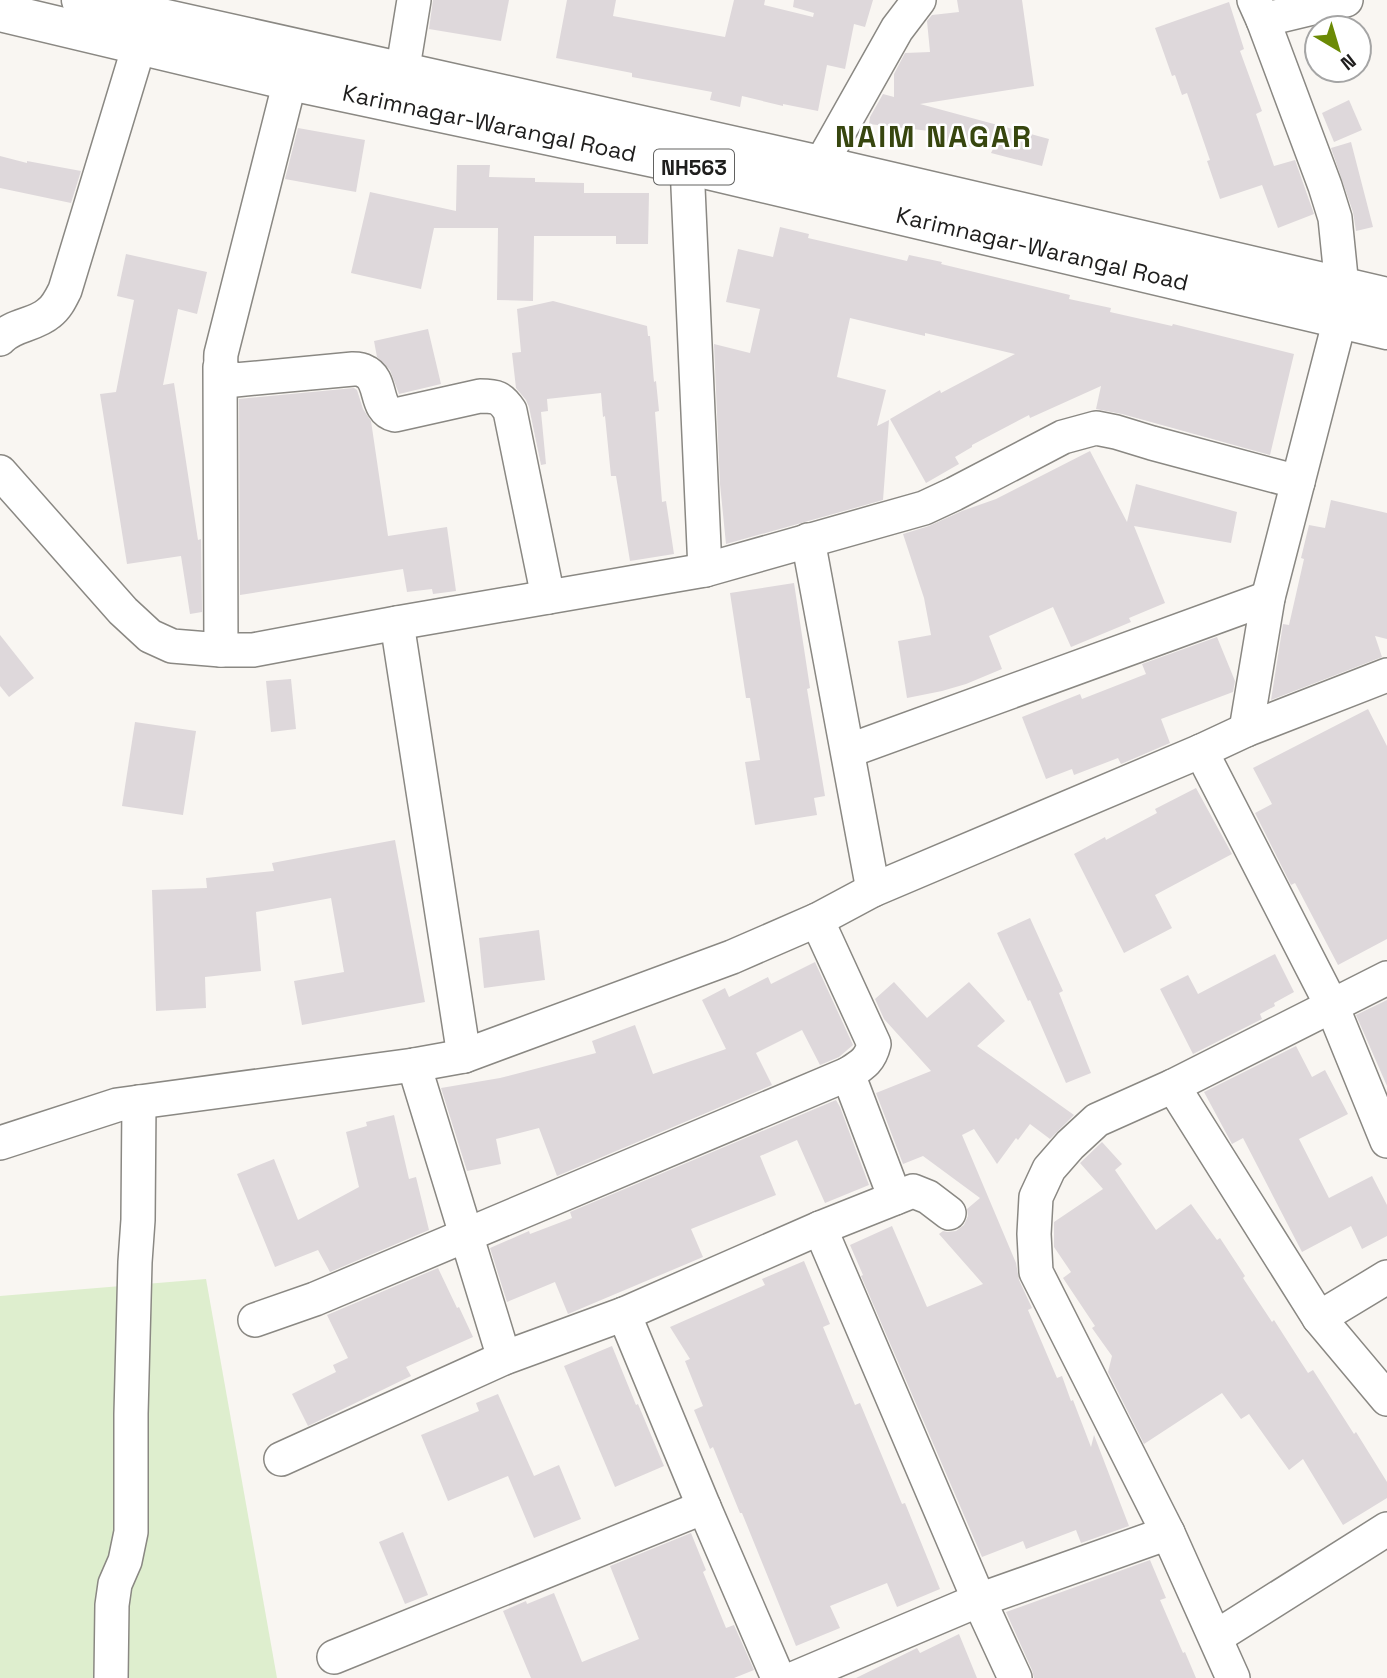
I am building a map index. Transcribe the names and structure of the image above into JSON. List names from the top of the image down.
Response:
{
  "streets": {
    "highway": ["Karimnagar-Warangal Road", "NH563"]
  },
  "districts": ["NAIM NAGAR"],
  "north": "bottom right"
}
